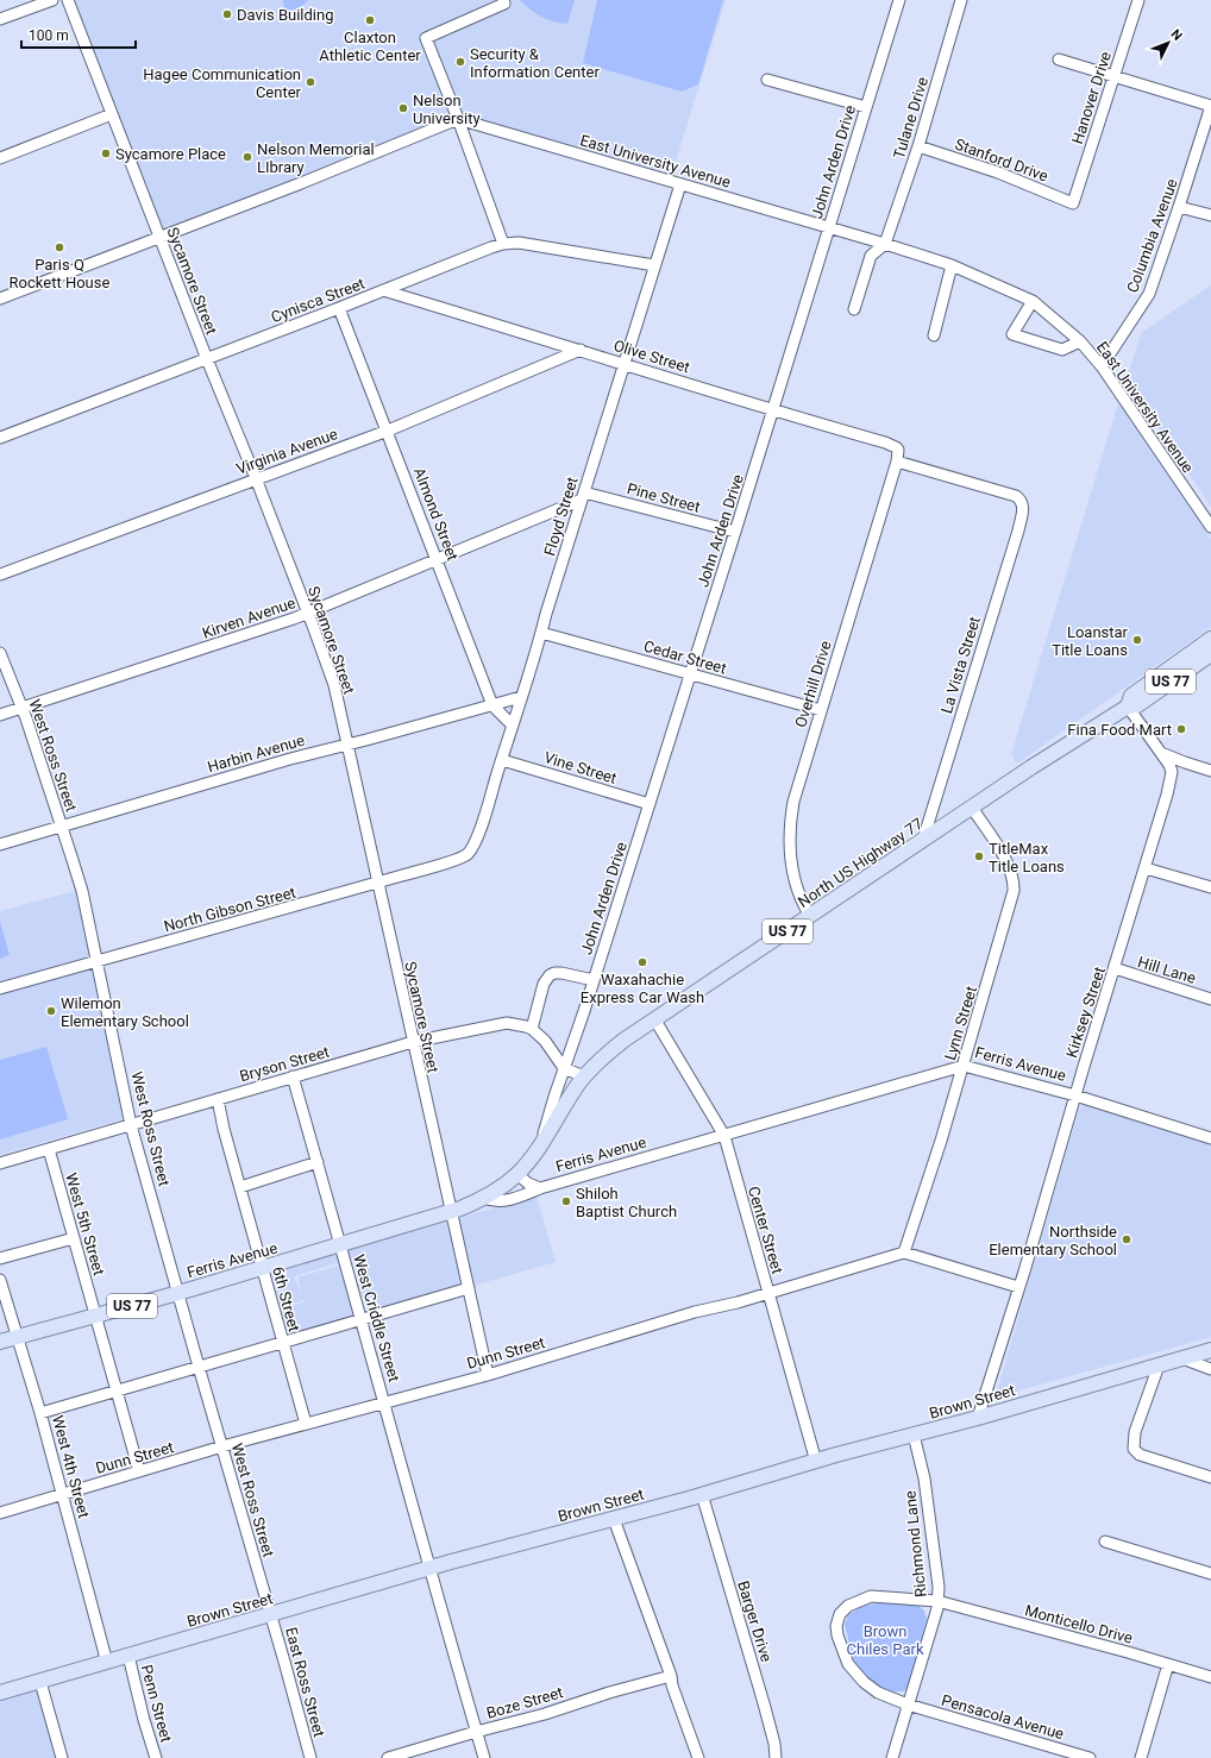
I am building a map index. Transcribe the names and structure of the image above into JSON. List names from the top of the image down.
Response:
{
  "streets": {
    "main road": [
      "US 77",
      "North US Highway 77",
      "Ferris Avenue",
      "Brown Street"
    ],
    "street": [
      "Hanover Drive",
      "Tulane Drive",
      "Stanford Drive",
      "East University Avenue",
      "John Arden Drive",
      "Columbia Avenue",
      "Sycamore Street",
      "Cynisca Street",
      "Olive Street",
      "Virginia Avenue",
      "Pine Street",
      "Almond Street",
      "Floyd Street",
      "Kirven Avenue",
      "Cedar Street",
      "La Vista Street",
      "Overhill Drive",
      "Harbin Avenue",
      "West Ross Street",
      "Vine Street",
      "North Gibson Street",
      "Hill Lane",
      "Kirksey Street",
      "Lynn Street",
      "Bryson Street",
      "West 5th Street",
      "Center Street",
      "6th Street",
      "West Criddle Street",
      "Dunn Street",
      "West 4th Street",
      "Richmond Lane",
      "Barger Drive",
      "Monticello Drive",
      "East Ross Street",
      "Boze Street",
      "Penn Street",
      "Pensacola Avenue"
    ]
  },
  "crossings": [
    ["Hanover Drive", "Stanford Drive"],
    ["Tulane Drive", "Stanford Drive"],
    ["Tulane Drive", "East University Avenue"],
    ["East University Avenue", "John Arden Drive"],
    ["East University Avenue", "Columbia Avenue"],
    ["East University Avenue", "Floyd Street"],
    ["John Arden Drive", "Olive Street"],
    ["John Arden Drive", "Pine Street"],
    ["John Arden Drive", "Cedar Street"],
    ["John Arden Drive", "Vine Street"],
    ["Sycamore Street", "Cynisca Street"],
    ["Sycamore Street", "Virginia Avenue"],
    ["Sycamore Street", "Kirven Avenue"],
    ["Sycamore Street", "Harbin Avenue"],
    ["Sycamore Street", "North Gibson Street"],
    ["Sycamore Street", "Bryson Street"],
    ["Sycamore Street", "Ferris Avenue"],
    ["Sycamore Street", "Dunn Street"],
    ["Cynisca Street", "Olive Street"],
    ["Cynisca Street", "Almond Street"],
    ["Cynisca Street", "Floyd Street"],
    ["Olive Street", "Virginia Avenue"],
    ["Olive Street", "Floyd Street"],
    ["Olive Street", "La Vista Street"],
    ["Olive Street", "Overhill Drive"],
    ["Virginia Avenue", "Almond Street"],
    ["Pine Street", "Floyd Street"],
    ["Pine Street", "Kirven Avenue"],
    ["Almond Street", "Floyd Street"],
    ["Almond Street", "Kirven Avenue"],
    ["Almond Street", "Harbin Avenue"],
    ["Floyd Street", "Kirven Avenue"],
    ["Floyd Street", "Cedar Street"],
    ["Floyd Street", "Harbin Avenue"],
    ["Floyd Street", "Vine Street"],
    ["Floyd Street", "North Gibson Street"],
    ["Kirven Avenue", "West Ross Street"],
    ["Cedar Street", "Overhill Drive"],
    ["La Vista Street", "Overhill Drive"],
    ["La Vista Street", "North US Highway 77"],
    ["Overhill Drive", "North US Highway 77"],
    ["Harbin Avenue", "West Ross Street"],
    ["West Ross Street", "North Gibson Street"],
    ["West Ross Street", "Bryson Street"],
    ["West Ross Street", "Ferris Avenue"],
    ["West Ross Street", "Dunn Street"],
    ["West Ross Street", "Brown Street"],
    ["West Ross Street", "East Ross Street"],
    ["North US Highway 77", "Kirksey Street"],
    ["North US Highway 77", "Lynn Street"],
    ["North US Highway 77", "Ferris Avenue"],
    ["North US Highway 77", "Center Street"],
    ["Hill Lane", "Kirksey Street"],
    ["Kirksey Street", "Ferris Avenue"],
    ["Kirksey Street", "Brown Street"],
    ["Lynn Street", "Ferris Avenue"],
    ["Lynn Street", "Dunn Street"],
    ["Bryson Street", "West 5th Street"],
    ["Bryson Street", "6th Street"],
    ["Bryson Street", "West Criddle Street"],
    ["Ferris Avenue", "West 5th Street"],
    ["Ferris Avenue", "Center Street"],
    ["Ferris Avenue", "6th Street"],
    ["Ferris Avenue", "West Criddle Street"],
    ["Ferris Avenue", "West 4th Street"],
    ["West 5th Street", "Dunn Street"],
    ["Center Street", "Dunn Street"],
    ["Center Street", "Brown Street"],
    ["6th Street", "Dunn Street"],
    ["West Criddle Street", "Dunn Street"],
    ["West Criddle Street", "Brown Street"],
    ["West Criddle Street", "Boze Street"],
    ["Dunn Street", "West 4th Street"],
    ["Brown Street", "West 4th Street"],
    ["Brown Street", "Richmond Lane"],
    ["Brown Street", "Barger Drive"],
    ["Brown Street", "East Ross Street"],
    ["Brown Street", "Penn Street"],
    ["Richmond Lane", "Monticello Drive"],
    ["Richmond Lane", "Pensacola Avenue"],
    ["Monticello Drive", "Pensacola Avenue"]
  ],
  "parks": ["Brown Chiles Park"],
  "places": [
    "Davis Building",
    "Claxton Athletic Center",
    "Security & Information Center",
    "Hagee Communication Center",
    "Nelson University",
    "Sycamore Place",
    "Nelson Memorial LIbrary",
    "Paris Q Rockett House",
    "Loanstar Title Loans",
    "Fina Food Mart",
    "TitleMax Title Loans",
    "Waxahachie Express Car Wash",
    "Wilemon Elementary School",
    "Shiloh Baptist Church",
    "Northside Elementary School"
  ],
  "scale_bar": "100 m",
  "north": "top right"
}
